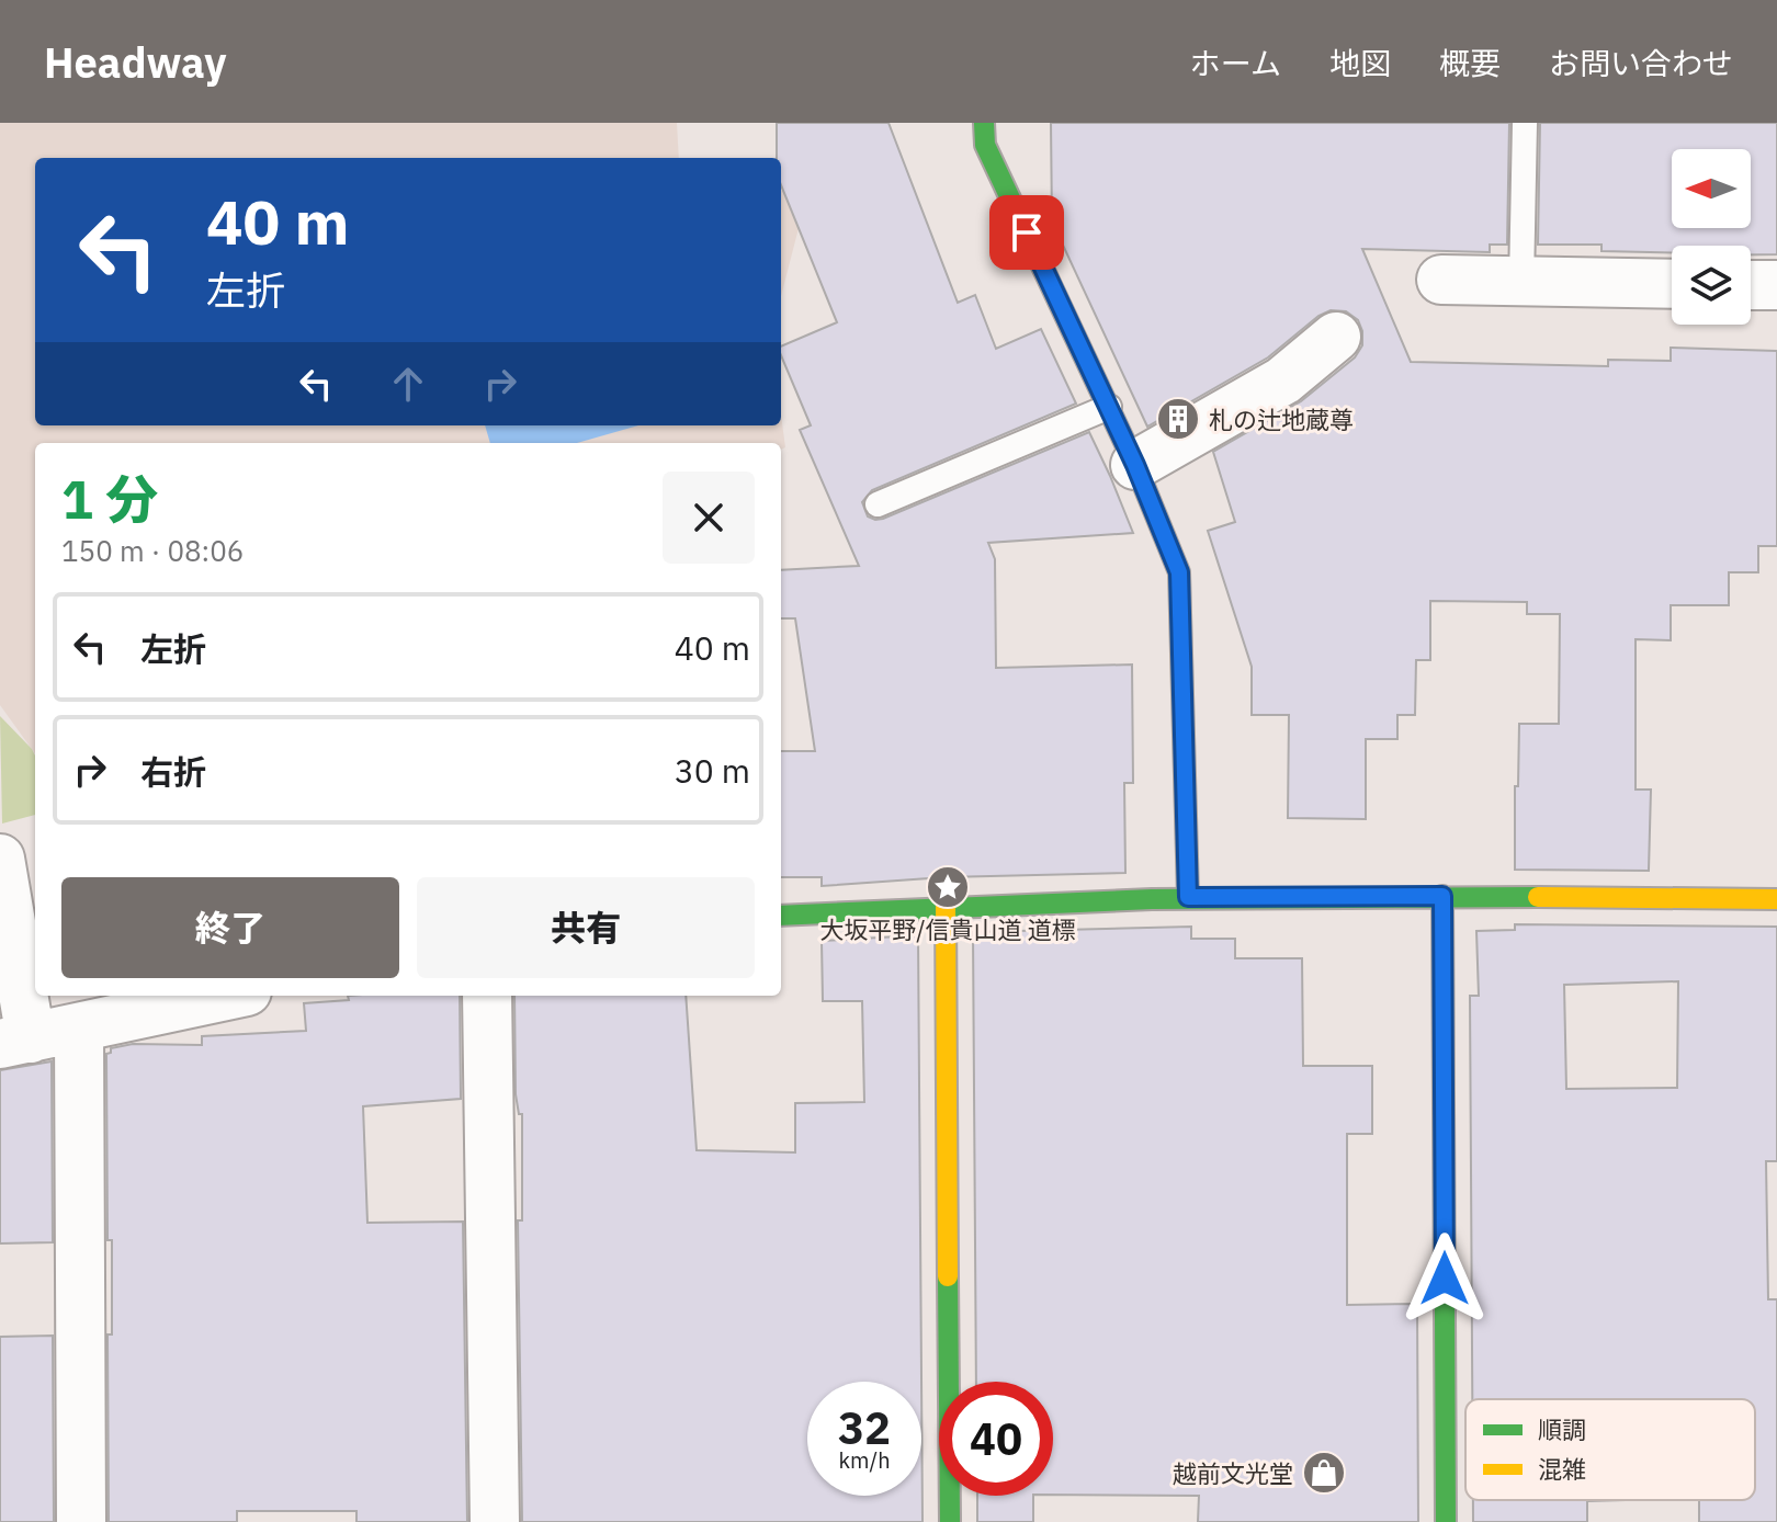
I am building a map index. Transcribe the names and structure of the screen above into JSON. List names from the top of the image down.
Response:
{
  "places": {
    "building": ["札の辻地蔵尊"],
    "place": ["大坂平野/信貴山道 道標"],
    "shop": ["越前文光堂"]
  },
  "legend": ["順調", "混雑"],
  "north": "left",
  "page": {
    "header": "Headway",
    "nav": [
      "ホーム",
      "地図",
      "概要",
      "お問い合わせ"
    ],
    "turn": ["40 m", "左折"],
    "heading": ["1 分", "150 m · 08:06"],
    "list": [
      {
        "name": "左折",
        "value": "40 m"
      },
      {
        "name": "右折",
        "value": "30 m"
      }
    ],
    "buttons": ["終了", "共有"],
    "speed": "32 km/h",
    "limit": "40"
  }
}
